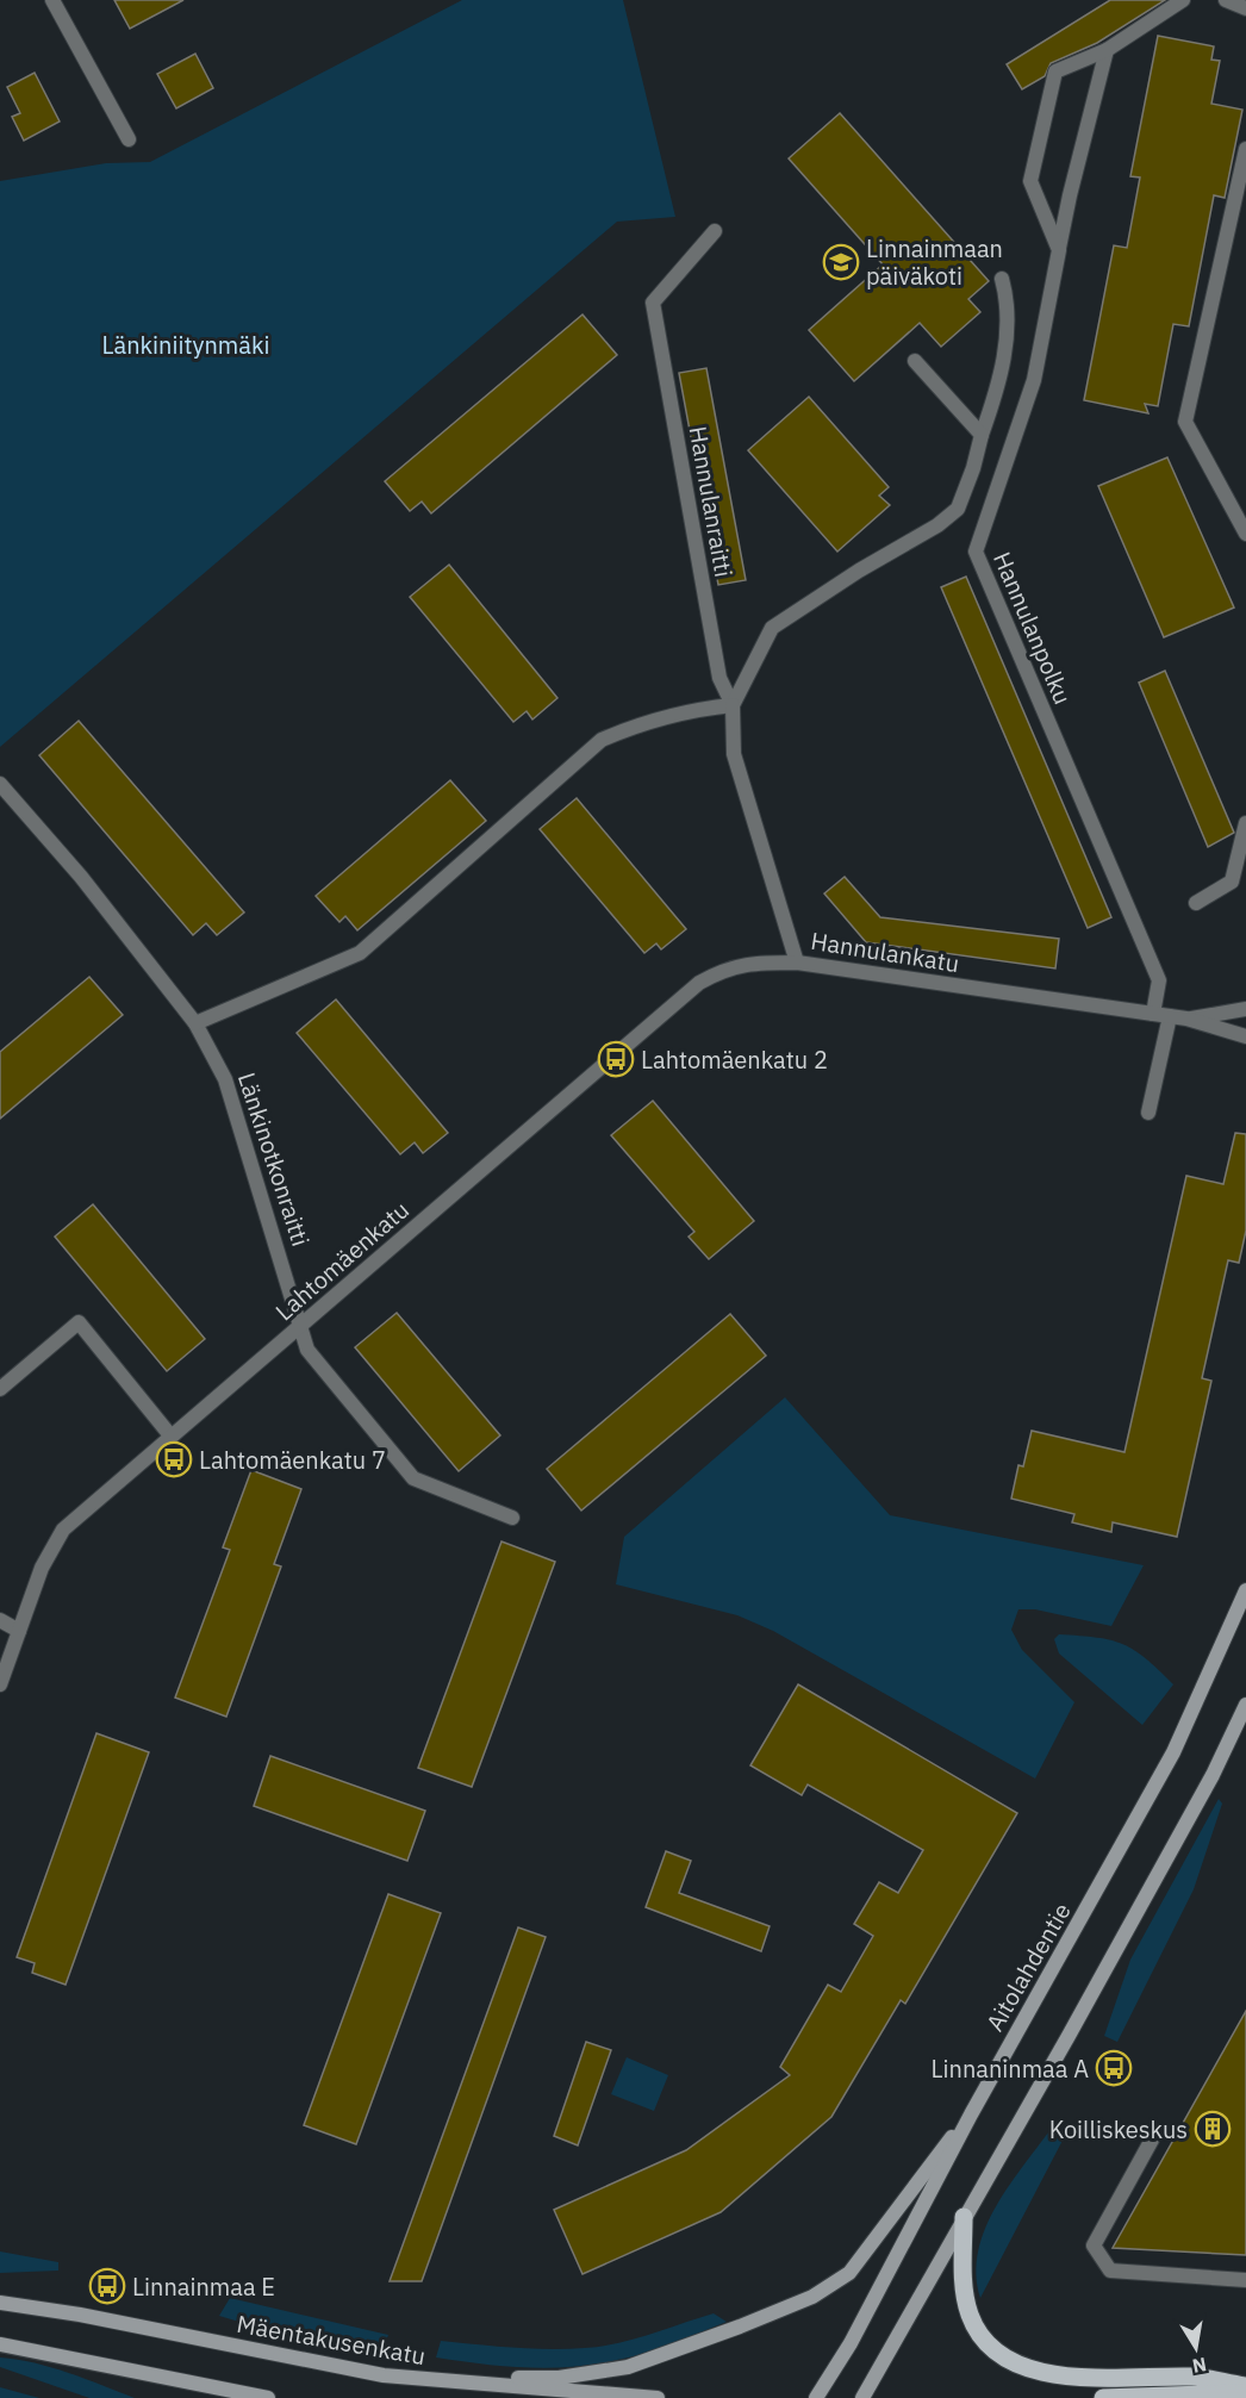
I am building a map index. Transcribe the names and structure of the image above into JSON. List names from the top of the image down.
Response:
{
  "streets": {
    "main road": ["Aitolahdentie", "Mäentakusenkatu"],
    "street": [
      "Hannulanraitti",
      "Hannulanpolku",
      "Hannulankatu",
      "Länkinotkonraitti",
      "Lahtomäenkatu"
    ]
  },
  "crossings": [
    ["Hannulanraitti", "Hannulankatu"],
    ["Hannulanpolku", "Hannulankatu"],
    ["Hannulankatu", "Lahtomäenkatu"],
    ["Länkinotkonraitti", "Lahtomäenkatu"]
  ],
  "parks": ["Länkiniitynmäki"],
  "places": {
    "school or university": ["Linnainmaan päiväkoti"],
    "bus stop": [
      "Lahtomäenkatu 2",
      "Lahtomäenkatu 7",
      "Linnaninmaa A",
      "Linnainmaa E"
    ],
    "building": ["Koilliskeskus"]
  },
  "north": "bottom"
}
